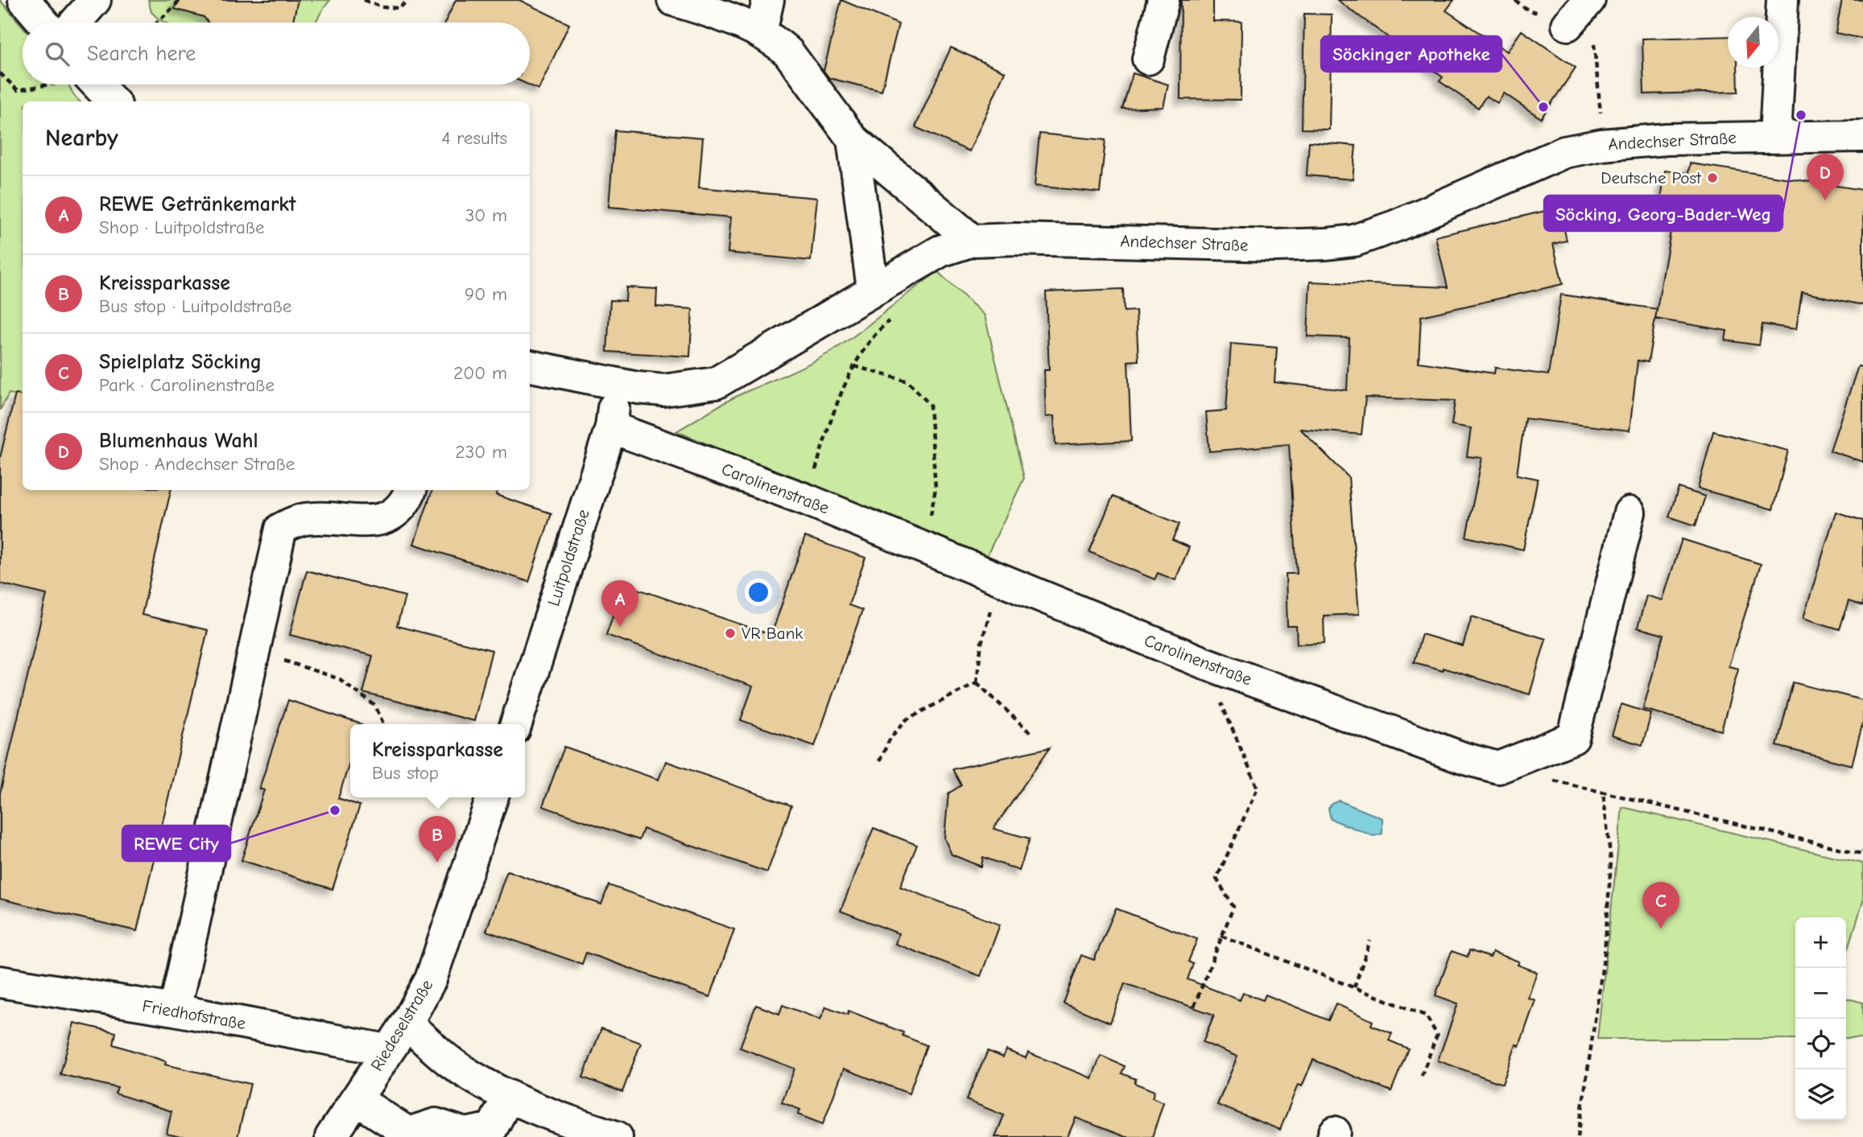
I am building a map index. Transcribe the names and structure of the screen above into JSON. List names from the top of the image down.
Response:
{
  "streets": {
    "street": [
      "Andechser Straße",
      "Carolinenstraße",
      "Luitpoldstraße",
      "Friedhofstraße",
      "Riedeselstraße"
    ]
  },
  "crossings": [
    ["Andechser Straße", "Luitpoldstraße"],
    ["Carolinenstraße", "Luitpoldstraße"],
    ["Friedhofstraße", "Riedeselstraße"]
  ],
  "places": [
    "Söckinger Apotheke",
    "Söcking, Georg-Bader-Weg",
    "Deutsche Post",
    "VR Bank",
    "REWE City"
  ],
  "north": "bottom",
  "page": {
    "search": "Search here",
    "heading": ["Nearby", "4 results"],
    "pins": [
      "D",
      "A",
      "B",
      "C"
    ],
    "list": [
      {
        "mark": "A",
        "name": "REWE Getränkemarkt",
        "note": "Shop · Luitpoldstraße",
        "value": "30 m"
      },
      {
        "mark": "B",
        "name": "Kreissparkasse",
        "note": "Bus stop · Luitpoldstraße",
        "value": "90 m"
      },
      {
        "mark": "C",
        "name": "Spielplatz Söcking",
        "note": "Park · Carolinenstraße",
        "value": "200 m"
      },
      {
        "mark": "D",
        "name": "Blumenhaus Wahl",
        "note": "Shop · Andechser Straße",
        "value": "230 m"
      }
    ],
    "popup": ["Kreissparkasse", "Bus stop"],
    "map_buttons": ["+", "−"]
  }
}
